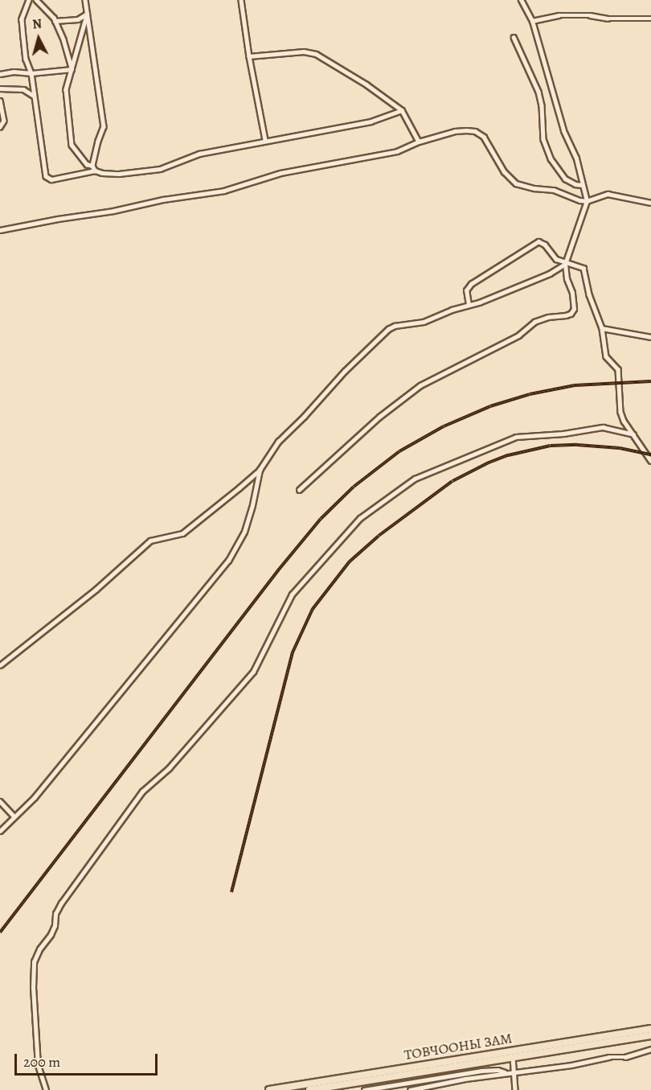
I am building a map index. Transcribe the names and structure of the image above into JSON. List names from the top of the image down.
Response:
{
  "streets": {
    "highway": ["ТОВЧООНЫ ЗАМ"]
  },
  "scale_bar": "200 m",
  "north": "top"
}
